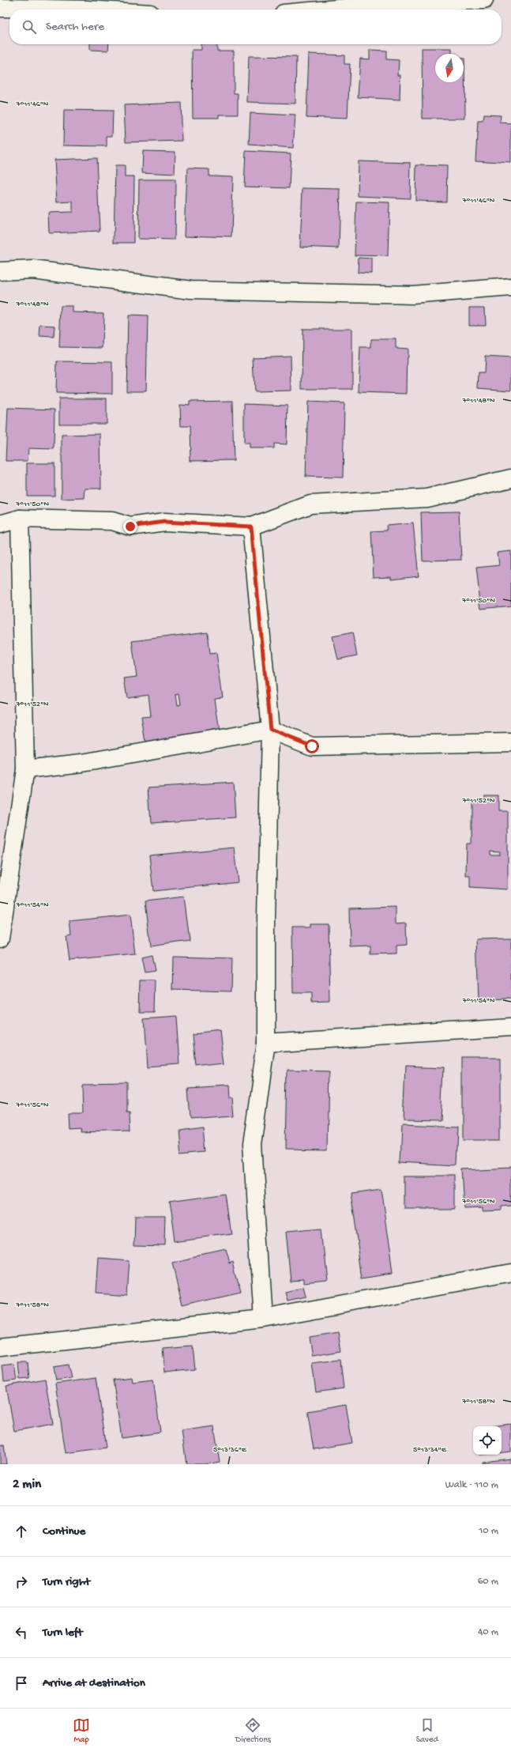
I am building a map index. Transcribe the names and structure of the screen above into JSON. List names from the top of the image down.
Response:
{
  "north": "bottom",
  "page": {
    "search": "Search here",
    "heading": ["2 min", "Walk · 110 m"],
    "list": [
      ["Continue", "10 m"],
      ["Turn right", "60 m"],
      ["Turn left", "40 m"],
      "Arrive at destination"
    ],
    "nav": ["Map", "Directions", "Saved"]
  },
  "coordinates": [
    "7°11'46\"N",
    "7°11'48\"N",
    "7°11'50\"N",
    "7°11'52\"N",
    "7°11'54\"N",
    "7°11'56\"N",
    "7°11'58\"N",
    "5°13'36\"E",
    "5°13'34\"E"
  ]
}
